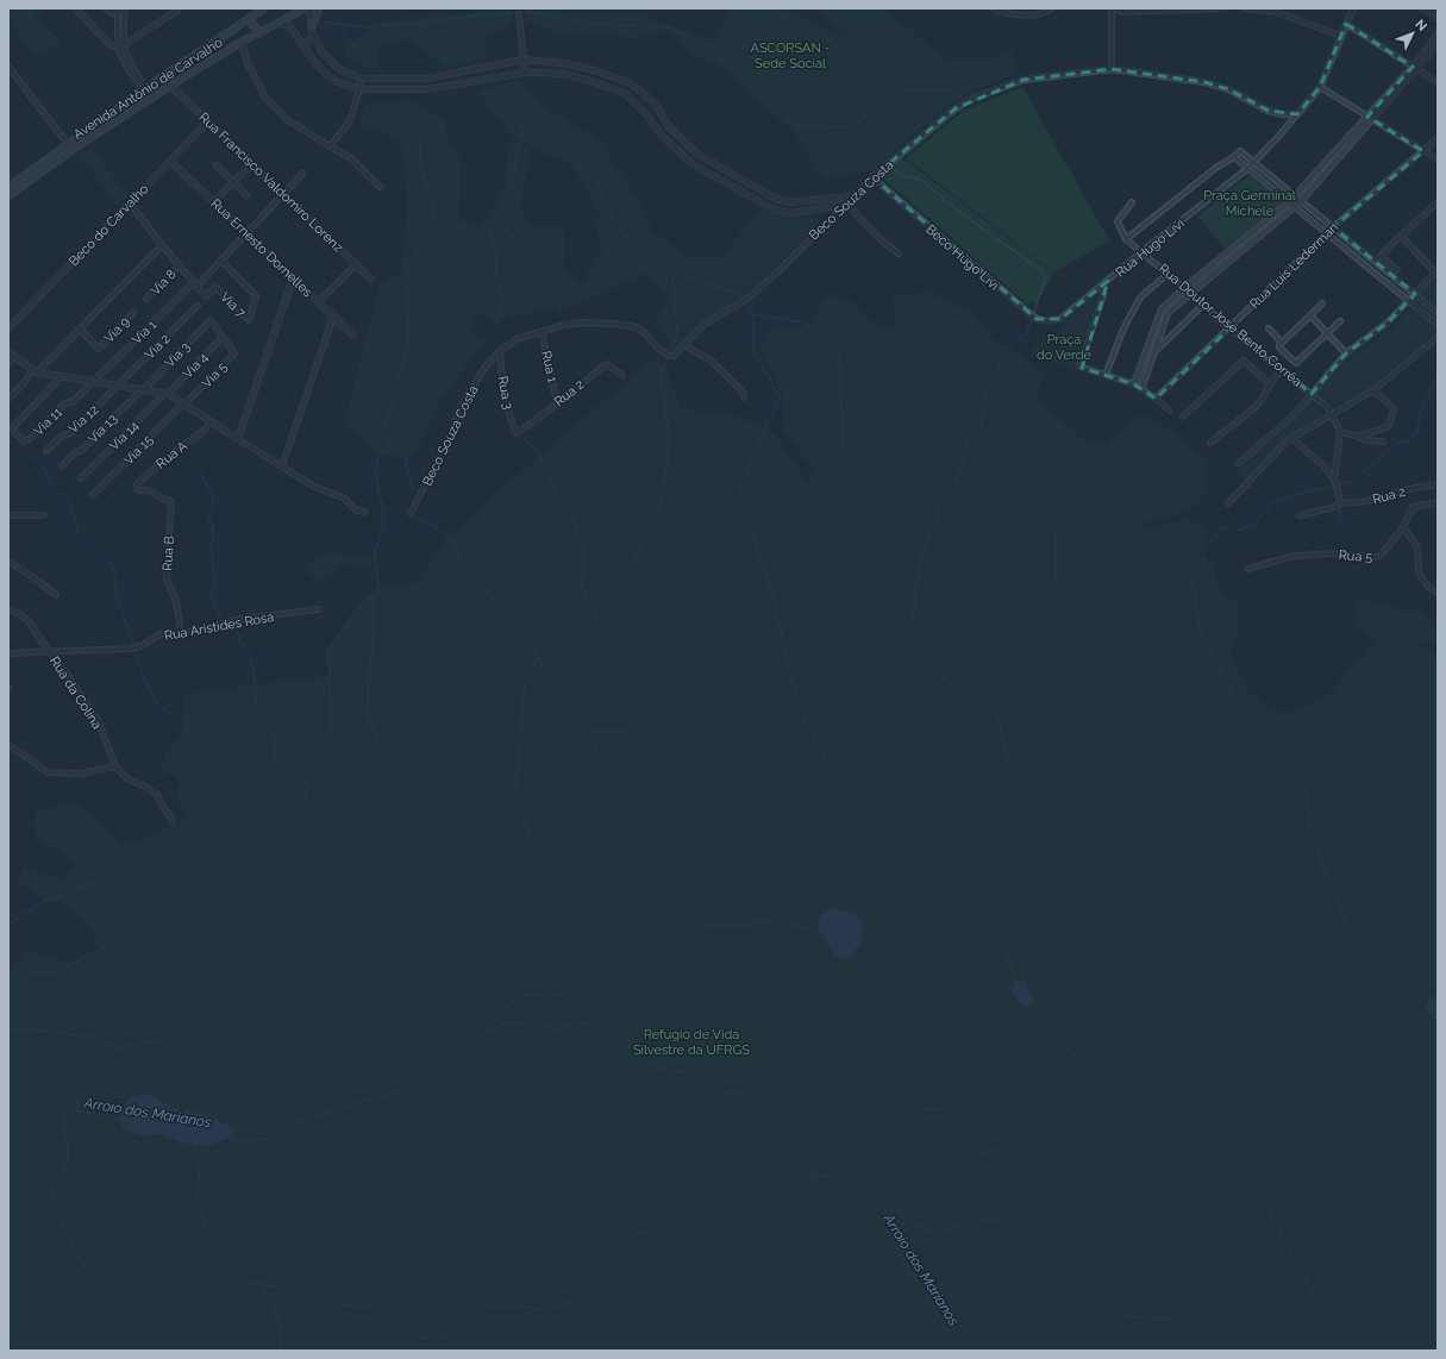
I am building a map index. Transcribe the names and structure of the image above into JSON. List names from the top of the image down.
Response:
{
  "streets": {
    "main road": ["Avenida Antônio de Carvalho"],
    "street": [
      "Rua Francisco Valdomiro Lorenz",
      "Beco Souza Costa",
      "Beco do Carvalho",
      "Rua Ernesto Dornelles",
      "Rua Hugo Livi",
      "Beco Hugo Livi",
      "Rua Luís Lederman",
      "Via 8",
      "Via 7",
      "Rua Doutor José Bento Corrêa",
      "Via 9",
      "Via 1",
      "Via 2",
      "Via 3",
      "Via 4",
      "Rua 1",
      "Via 5",
      "Rua 3",
      "Rua 2",
      "Via 12",
      "Via 11",
      "Via 13",
      "Via 14",
      "Via 15",
      "Rua A",
      "Rua B",
      "Rua 5",
      "Rua Aristides Rosa",
      "Rua da Colina"
    ]
  },
  "crossings": [
    ["Avenida Antônio de Carvalho", "Rua Francisco Valdomiro Lorenz"],
    ["Rua Francisco Valdomiro Lorenz", "Beco do Carvalho"],
    ["Rua Francisco Valdomiro Lorenz", "Via 1"],
    ["Beco Souza Costa", "Rua Hugo Livi"],
    ["Beco Souza Costa", "Beco Hugo Livi"],
    ["Beco Souza Costa", "Rua 1"],
    ["Beco Souza Costa", "Rua 3"],
    ["Beco do Carvalho", "Rua Ernesto Dornelles"],
    ["Rua Ernesto Dornelles", "Via 1"],
    ["Rua Hugo Livi", "Beco Hugo Livi"],
    ["Rua Hugo Livi", "Rua Doutor José Bento Corrêa"],
    ["Rua Luís Lederman", "Rua Doutor José Bento Corrêa"],
    ["Via 7", "Via 1"],
    ["Via 1", "Via 11"],
    ["Via 2", "Via 12"],
    ["Via 3", "Via 5"],
    ["Via 3", "Via 13"],
    ["Via 4", "Via 5"],
    ["Via 4", "Via 14"],
    ["Rua 1", "Rua 2"],
    ["Via 5", "Via 15"],
    ["Rua 3", "Rua 2"],
    ["Rua A", "Rua B"],
    ["Rua B", "Rua Aristides Rosa"],
    ["Rua Aristides Rosa", "Rua da Colina"]
  ],
  "water": ["Arroio dos Marianos"],
  "parks": [
    "ASCORSAN - Sede Social",
    "Praça Germinal Michele",
    "Praça do Verde",
    "Refúgio de Vida Silvestre da UFRGS"
  ],
  "north": "top right"
}
